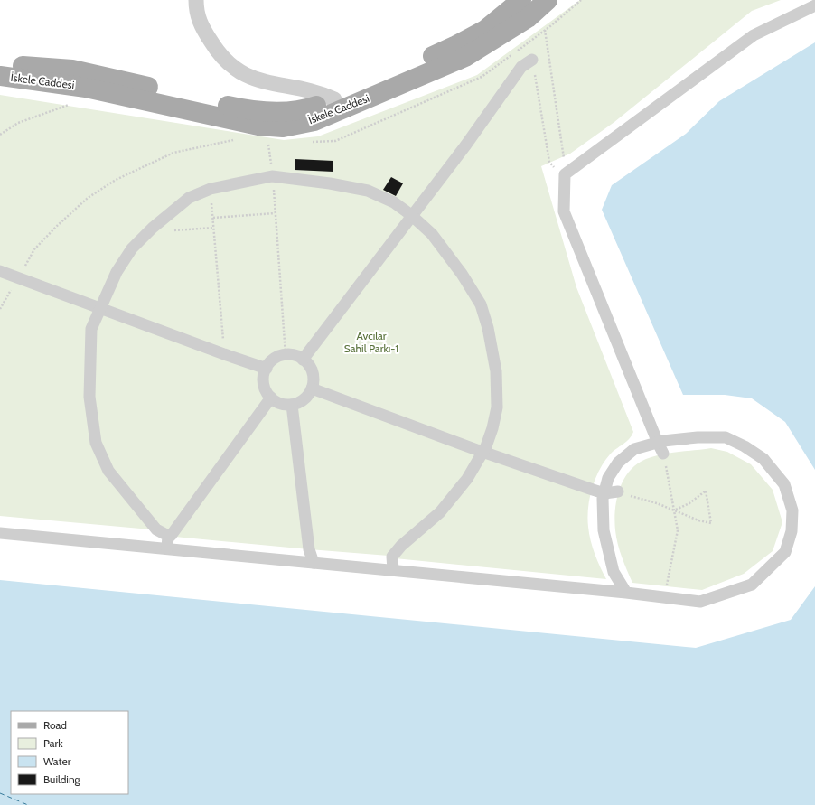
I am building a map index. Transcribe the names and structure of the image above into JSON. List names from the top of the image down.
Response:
{
  "streets": {
    "main road": ["İskele Caddesi"]
  },
  "parks": ["Avcılar Sahil Parkı-1"],
  "legend": [
    "Road",
    "Park",
    "Water",
    "Building"
  ]
}
